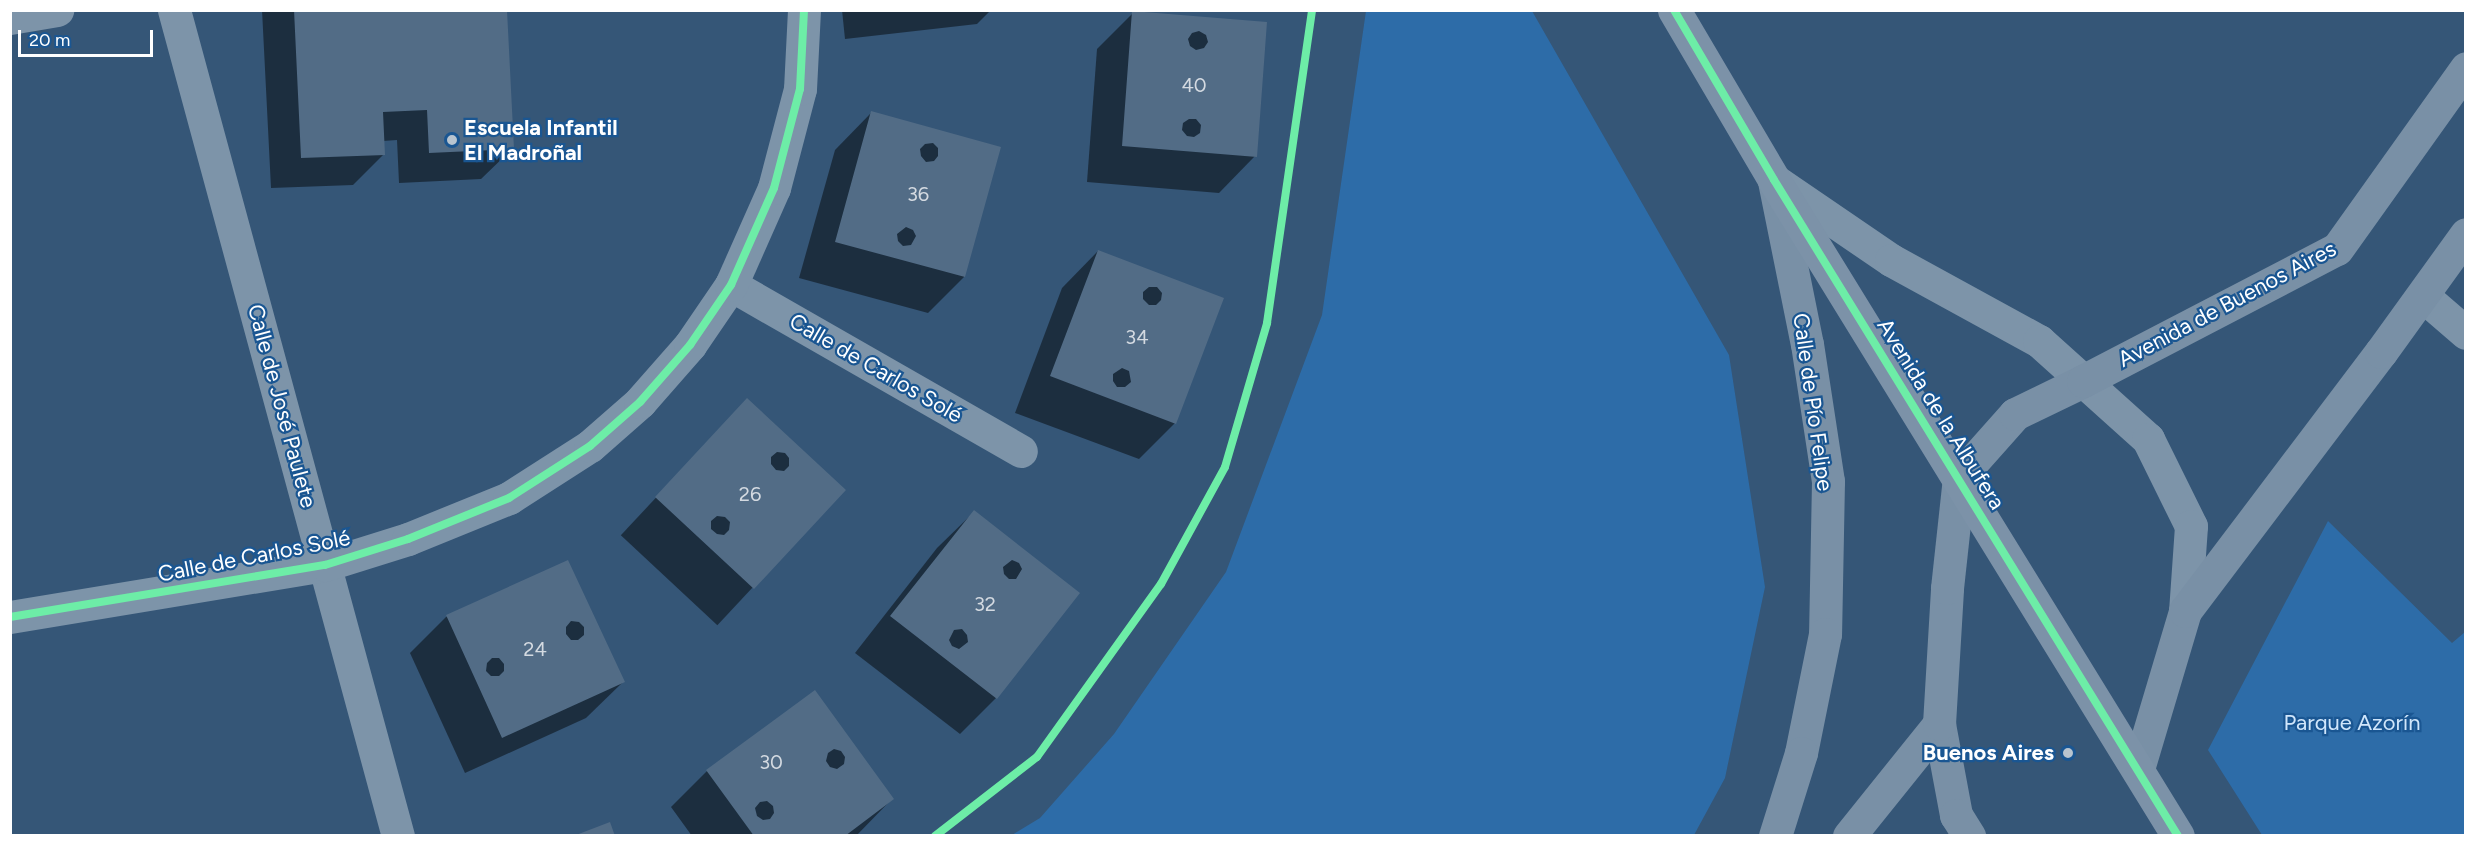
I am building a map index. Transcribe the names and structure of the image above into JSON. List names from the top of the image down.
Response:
{
  "streets": {
    "main road": ["Avenida de Buenos Aires", "Calle de Pío Felipe", "Avenida de la Albufera"],
    "street": ["Calle de Carlos Solé", "Calle de José Paulete"]
  },
  "crossings": [
    ["Avenida de Buenos Aires", "Avenida de la Albufera"],
    ["Calle de Carlos Solé", "Calle de José Paulete"],
    ["Calle de Pío Felipe", "Avenida de la Albufera"]
  ],
  "parks": ["Parque Azorín"],
  "places": ["Escuela Infantil El Madroñal", "Buenos Aires"],
  "house_numbers": [
    "40",
    "36",
    "34",
    "26",
    "32",
    "24",
    "30"
  ],
  "scale_bar": "20 m"
}
